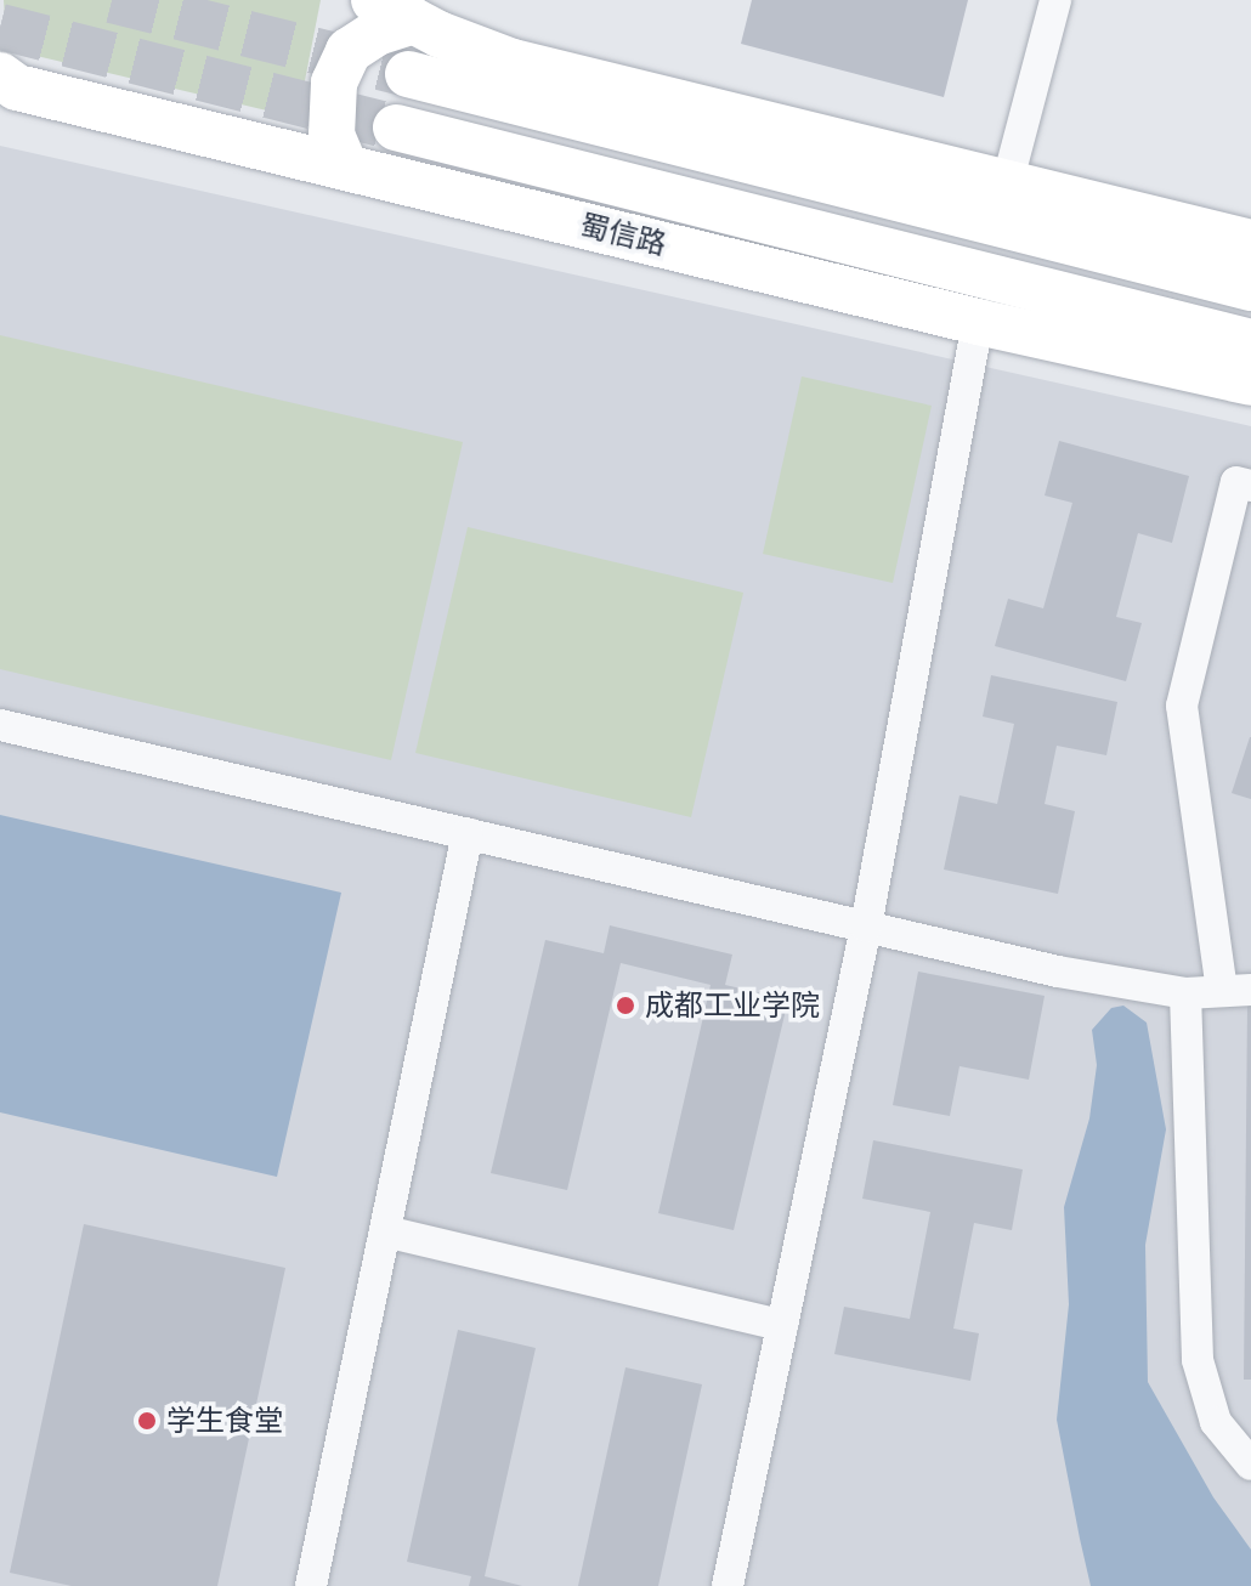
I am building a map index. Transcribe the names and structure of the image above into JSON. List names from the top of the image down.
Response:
{
  "streets": {
    "main road": ["蜀信路"]
  },
  "places": ["成都工业学院", "学生食堂"]
}
